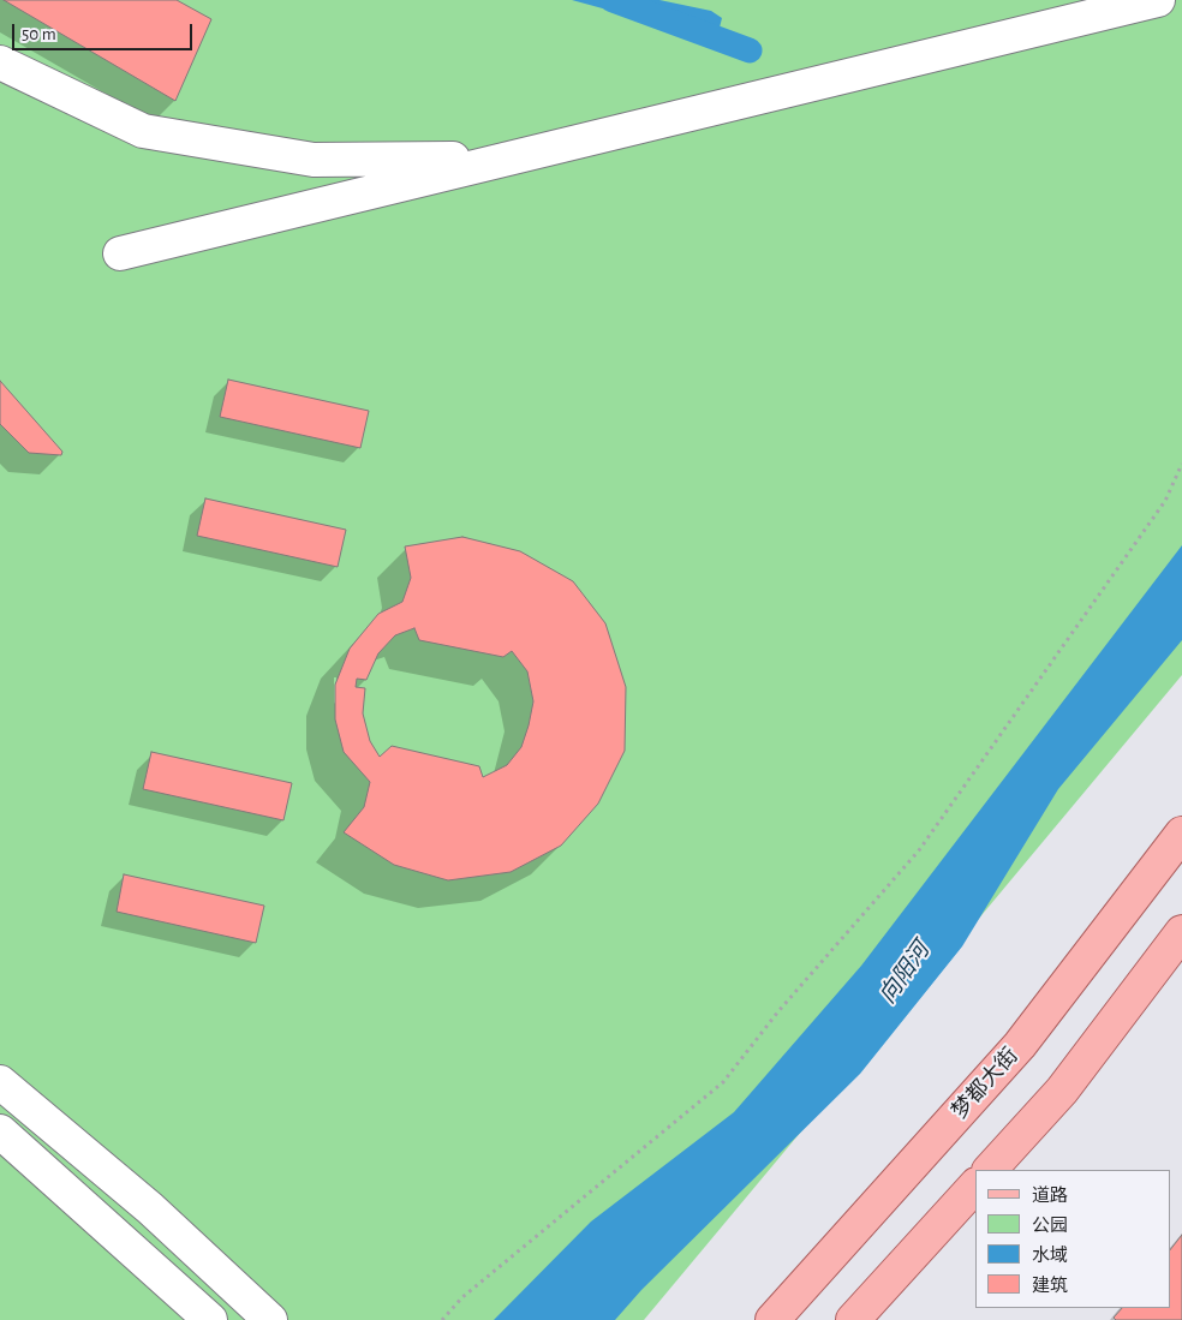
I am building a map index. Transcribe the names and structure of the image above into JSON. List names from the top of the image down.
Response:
{
  "streets": {
    "main road": ["梦都大街"]
  },
  "water": ["向阳河"],
  "legend": [
    "道路",
    "公园",
    "水域",
    "建筑"
  ],
  "scale_bar": "50 m"
}
